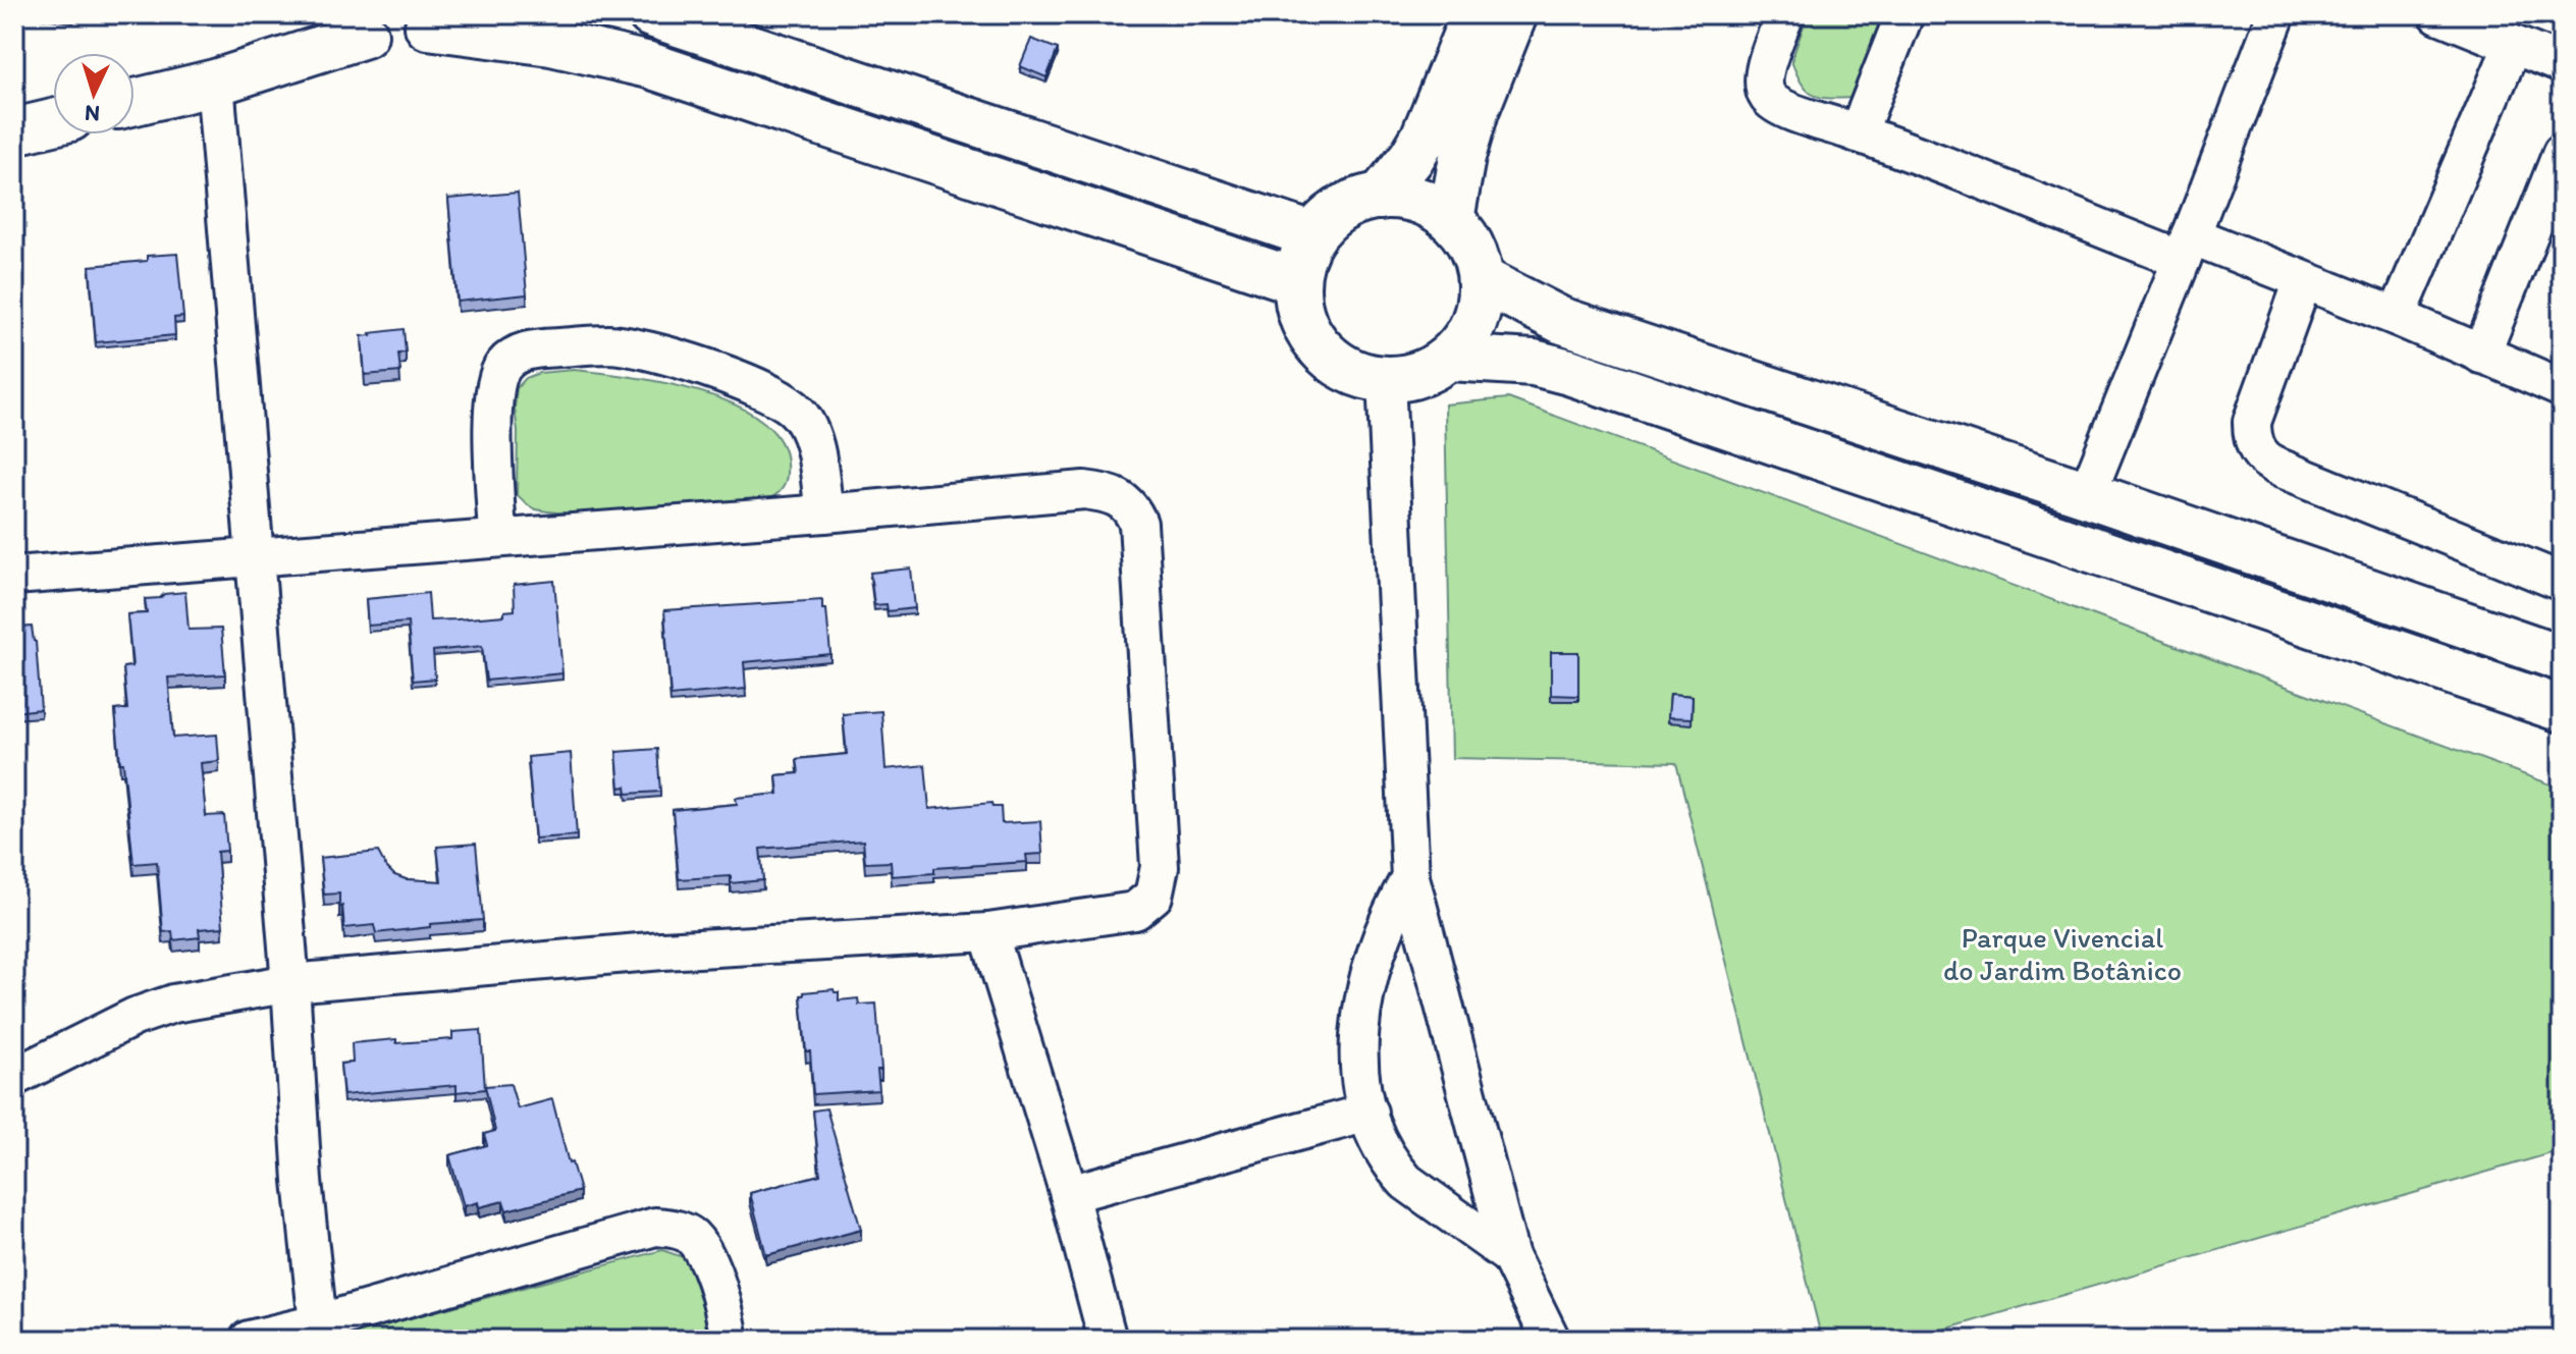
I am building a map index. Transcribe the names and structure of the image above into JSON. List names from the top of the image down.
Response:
{
  "parks": ["Parque Vivencial do Jardim Botânico"],
  "north": "bottom"
}
